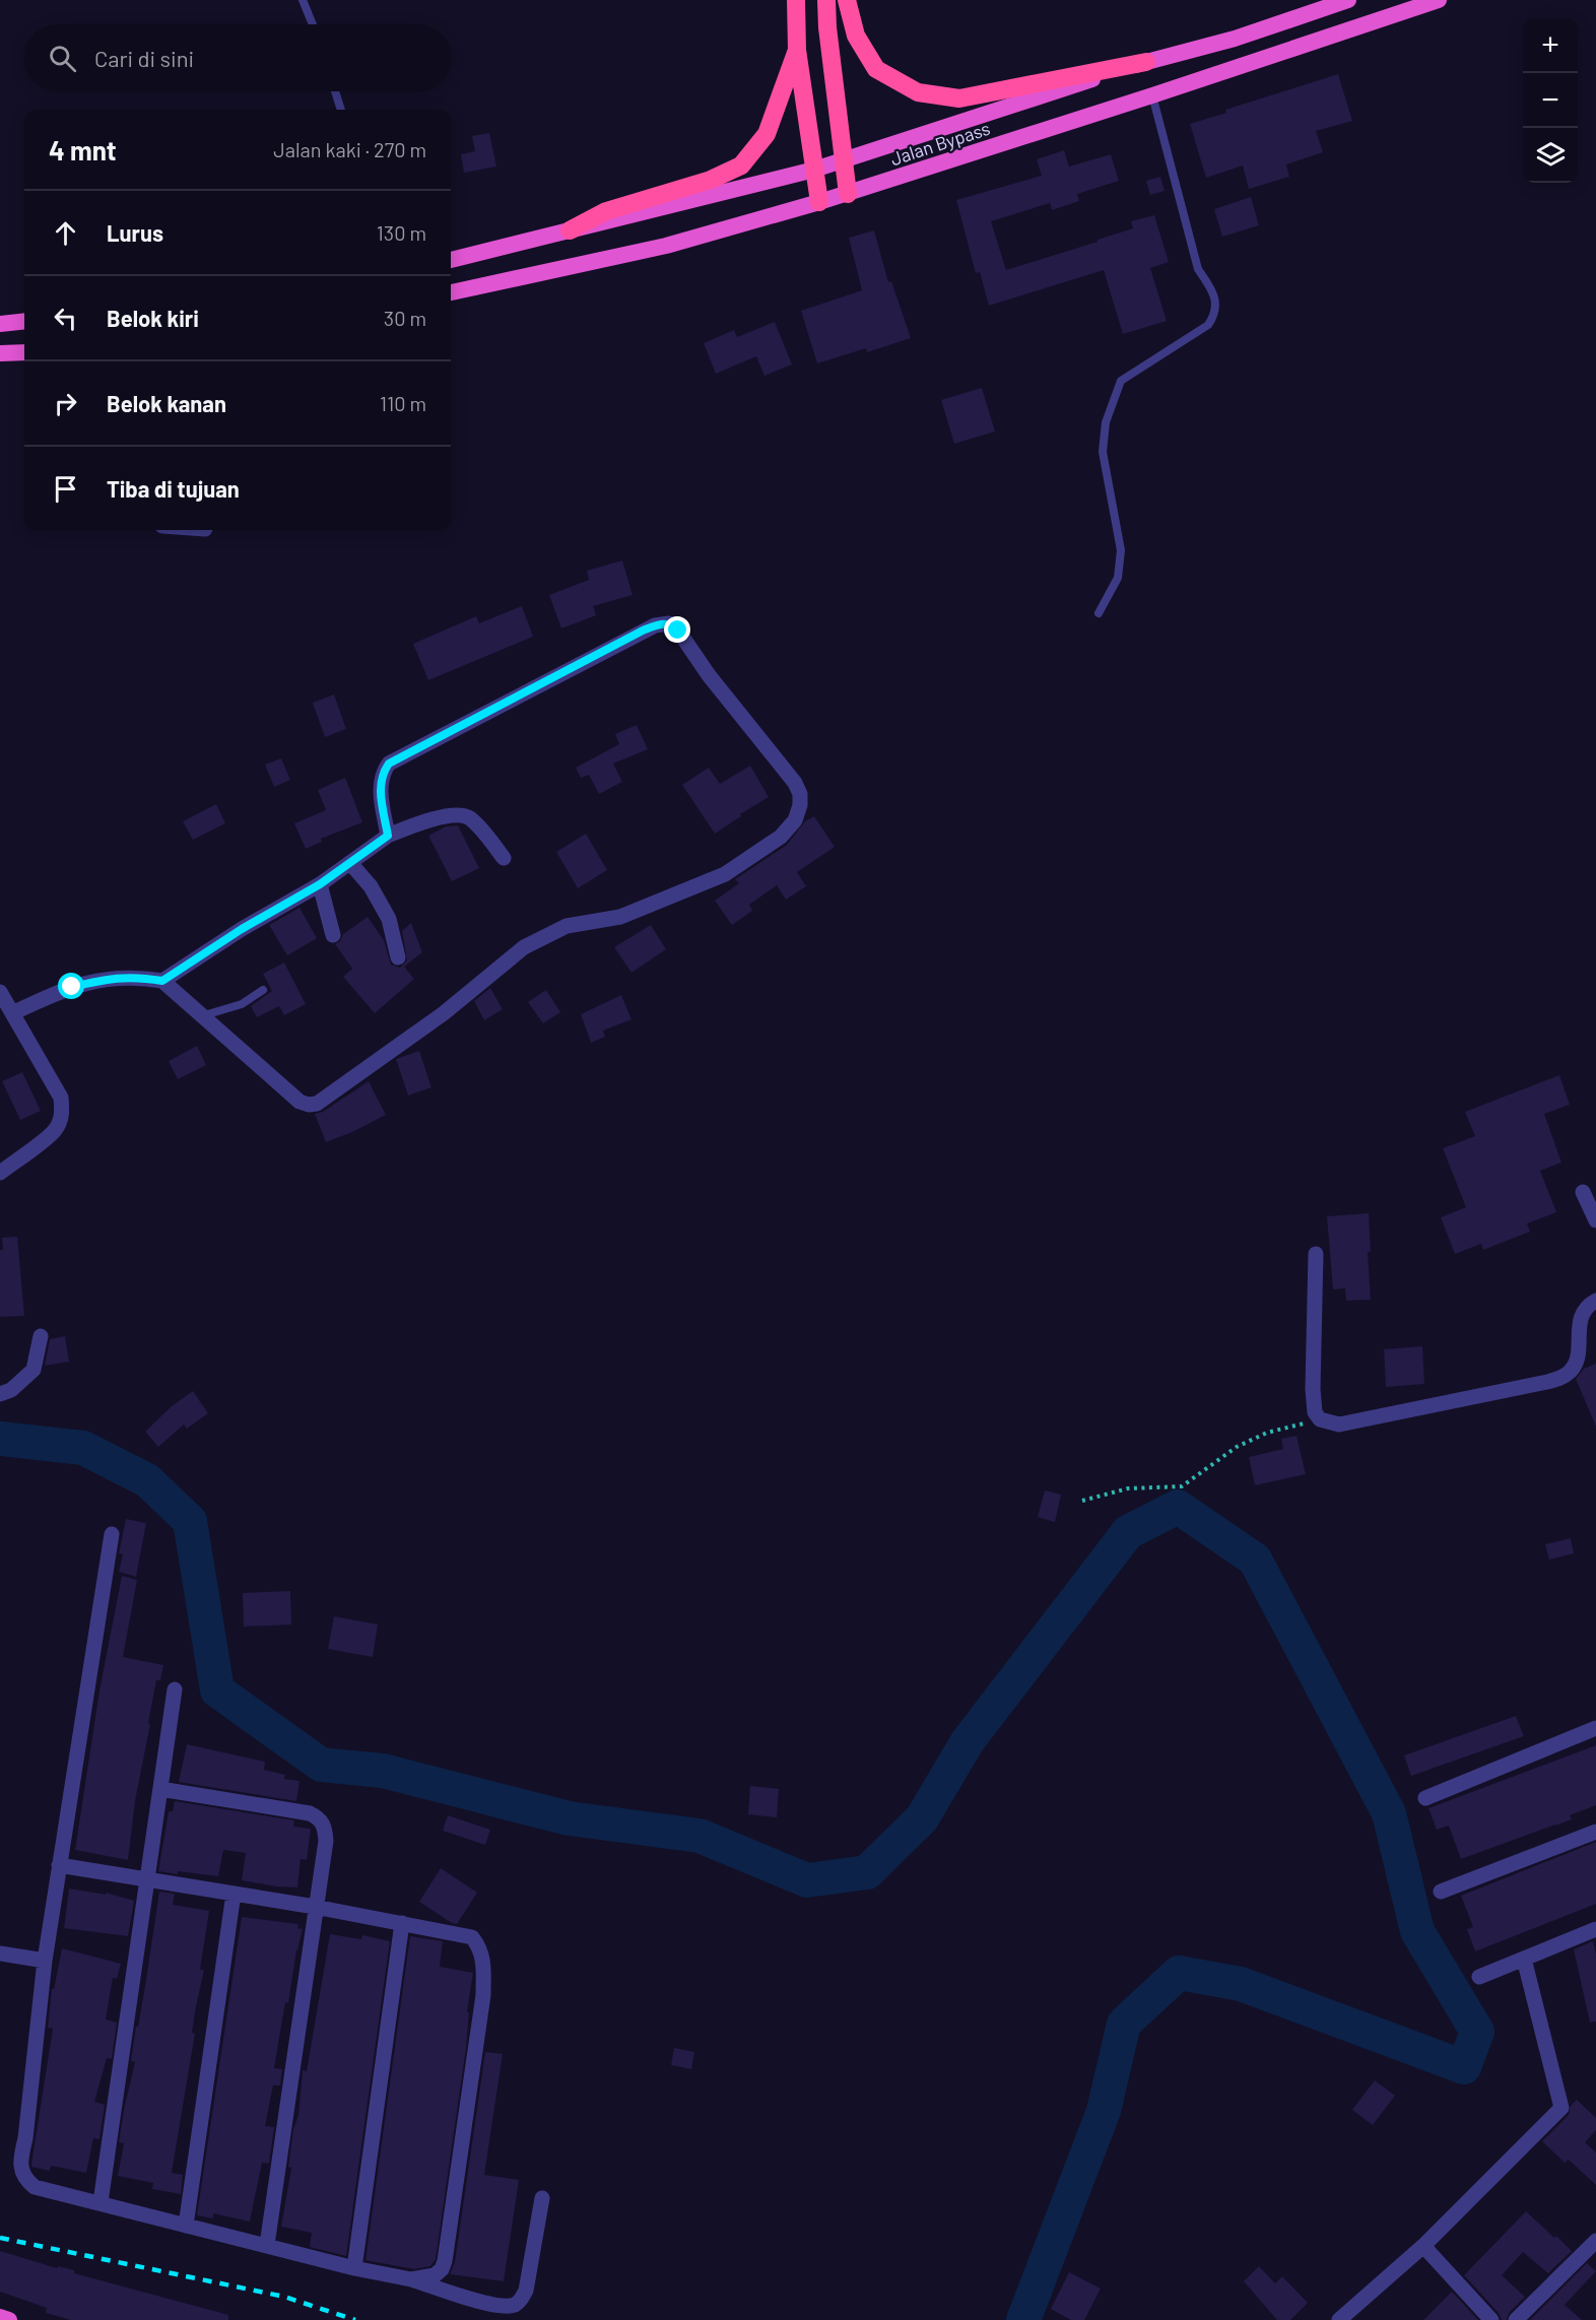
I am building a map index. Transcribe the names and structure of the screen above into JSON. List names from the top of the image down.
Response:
{
  "streets": {
    "highway": ["Jalan Bypass"]
  },
  "page": {
    "map_buttons": ["+", "−"],
    "search": "Cari di sini",
    "heading": ["4 mnt", "Jalan kaki · 270 m"],
    "list": [
      ["Lurus", "130 m"],
      ["Belok kiri", "30 m"],
      ["Belok kanan", "110 m"],
      "Tiba di tujuan"
    ]
  }
}
